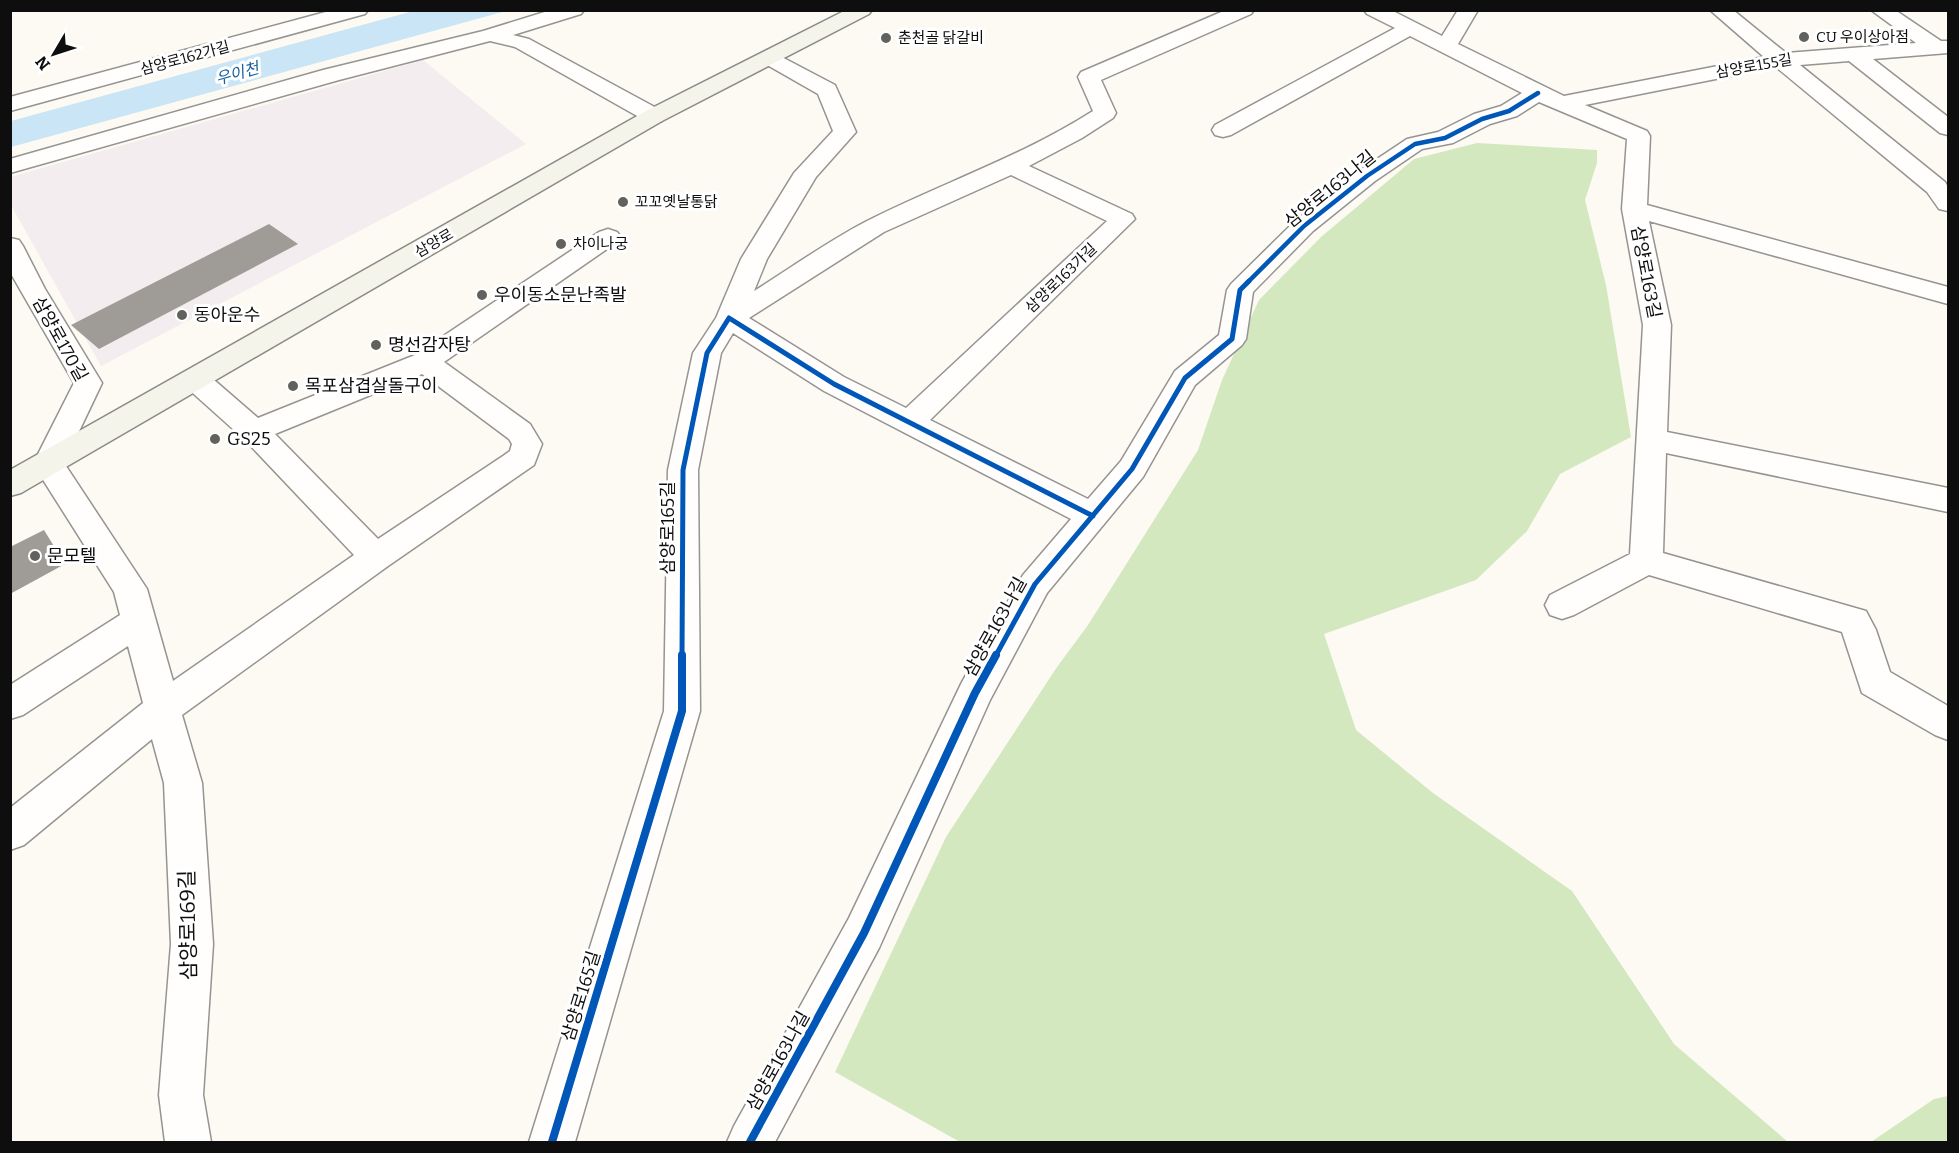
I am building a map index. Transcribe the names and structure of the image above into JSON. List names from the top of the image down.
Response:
{
  "streets": {
    "main road": ["삼양로"],
    "street": [
      "삼양로162가길",
      "삼양로155길",
      "삼양로163나길",
      "삼양로163길",
      "삼양로163가길",
      "삼양로170길",
      "삼양로165길",
      "삼양로169길"
    ]
  },
  "crossings": [
    ["삼양로155길", "삼양로163나길"],
    ["삼양로155길", "삼양로163길"],
    ["삼양로163나길", "삼양로163길"],
    ["삼양로", "삼양로170길"],
    ["삼양로", "삼양로165길"],
    ["삼양로", "삼양로169길"],
    ["삼양로170길", "삼양로169길"]
  ],
  "water": ["우이천"],
  "places": [
    "CU 우이상아점",
    "춘천골 닭갈비",
    "꼬꼬옛날통닭",
    "차이나궁",
    "우이동소문난족발",
    "동아운수",
    "명선감자탕",
    "목포삼겹살돌구이",
    "GS25",
    "문모텔"
  ],
  "north": "bottom left"
}
